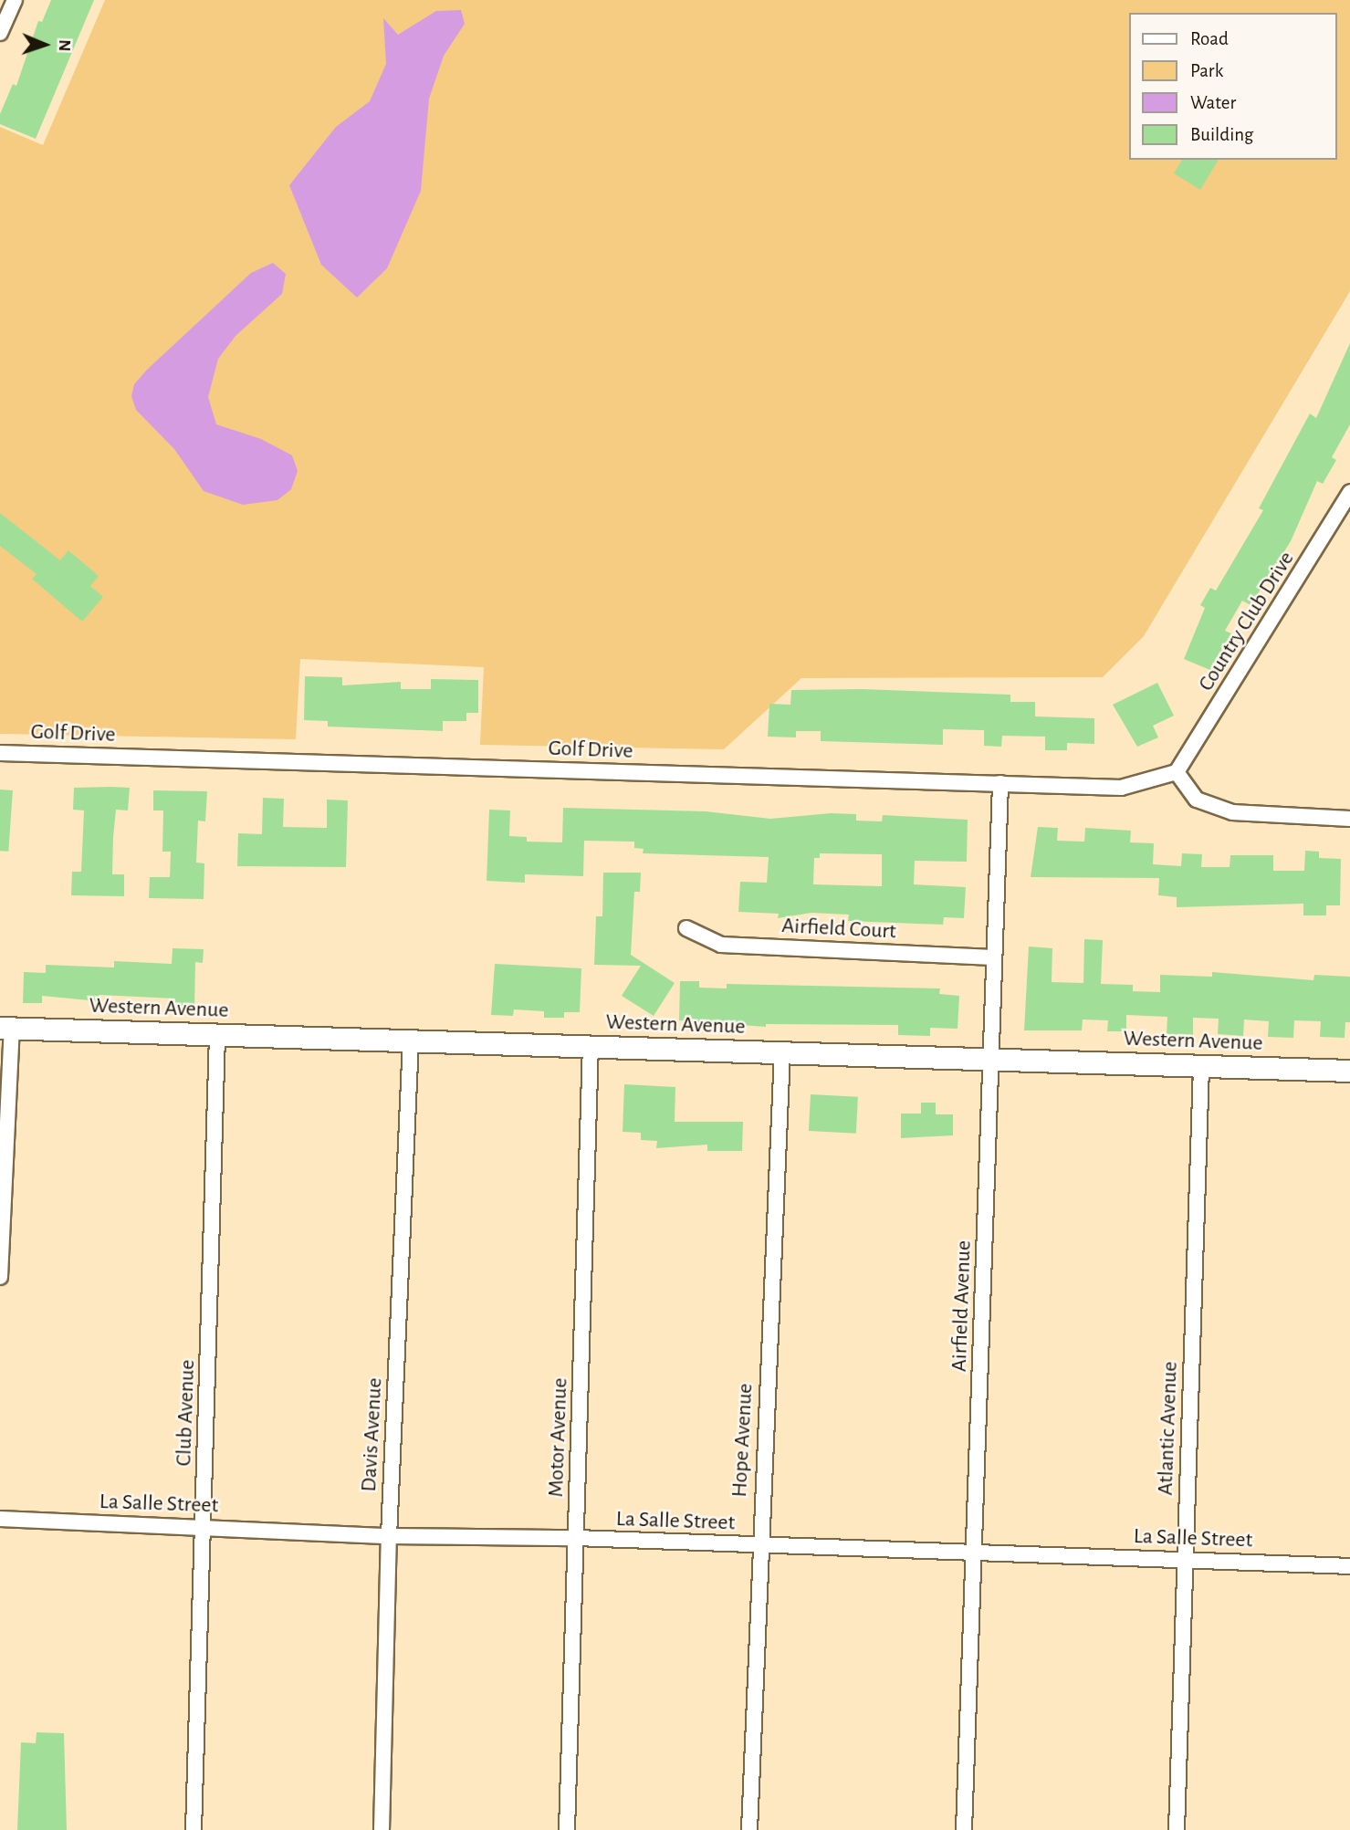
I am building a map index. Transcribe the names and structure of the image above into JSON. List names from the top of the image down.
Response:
{
  "streets": {
    "street": [
      "Country Club Drive",
      "Golf Drive",
      "Airfield Court",
      "Western Avenue",
      "Airfield Avenue",
      "Club Avenue",
      "Atlantic Avenue",
      "Davis Avenue",
      "Motor Avenue",
      "Hope Avenue",
      "La Salle Street"
    ]
  },
  "crossings": [
    ["Country Club Drive", "Golf Drive"],
    ["Golf Drive", "Airfield Avenue"],
    ["Airfield Court", "Airfield Avenue"],
    ["Western Avenue", "Airfield Avenue"],
    ["Western Avenue", "Club Avenue"],
    ["Western Avenue", "Atlantic Avenue"],
    ["Western Avenue", "Davis Avenue"],
    ["Western Avenue", "Motor Avenue"],
    ["Western Avenue", "Hope Avenue"],
    ["Airfield Avenue", "La Salle Street"],
    ["Club Avenue", "La Salle Street"],
    ["Atlantic Avenue", "La Salle Street"],
    ["Davis Avenue", "La Salle Street"],
    ["Motor Avenue", "La Salle Street"],
    ["Hope Avenue", "La Salle Street"]
  ],
  "legend": [
    "Road",
    "Park",
    "Water",
    "Building"
  ],
  "north": "right"
}
